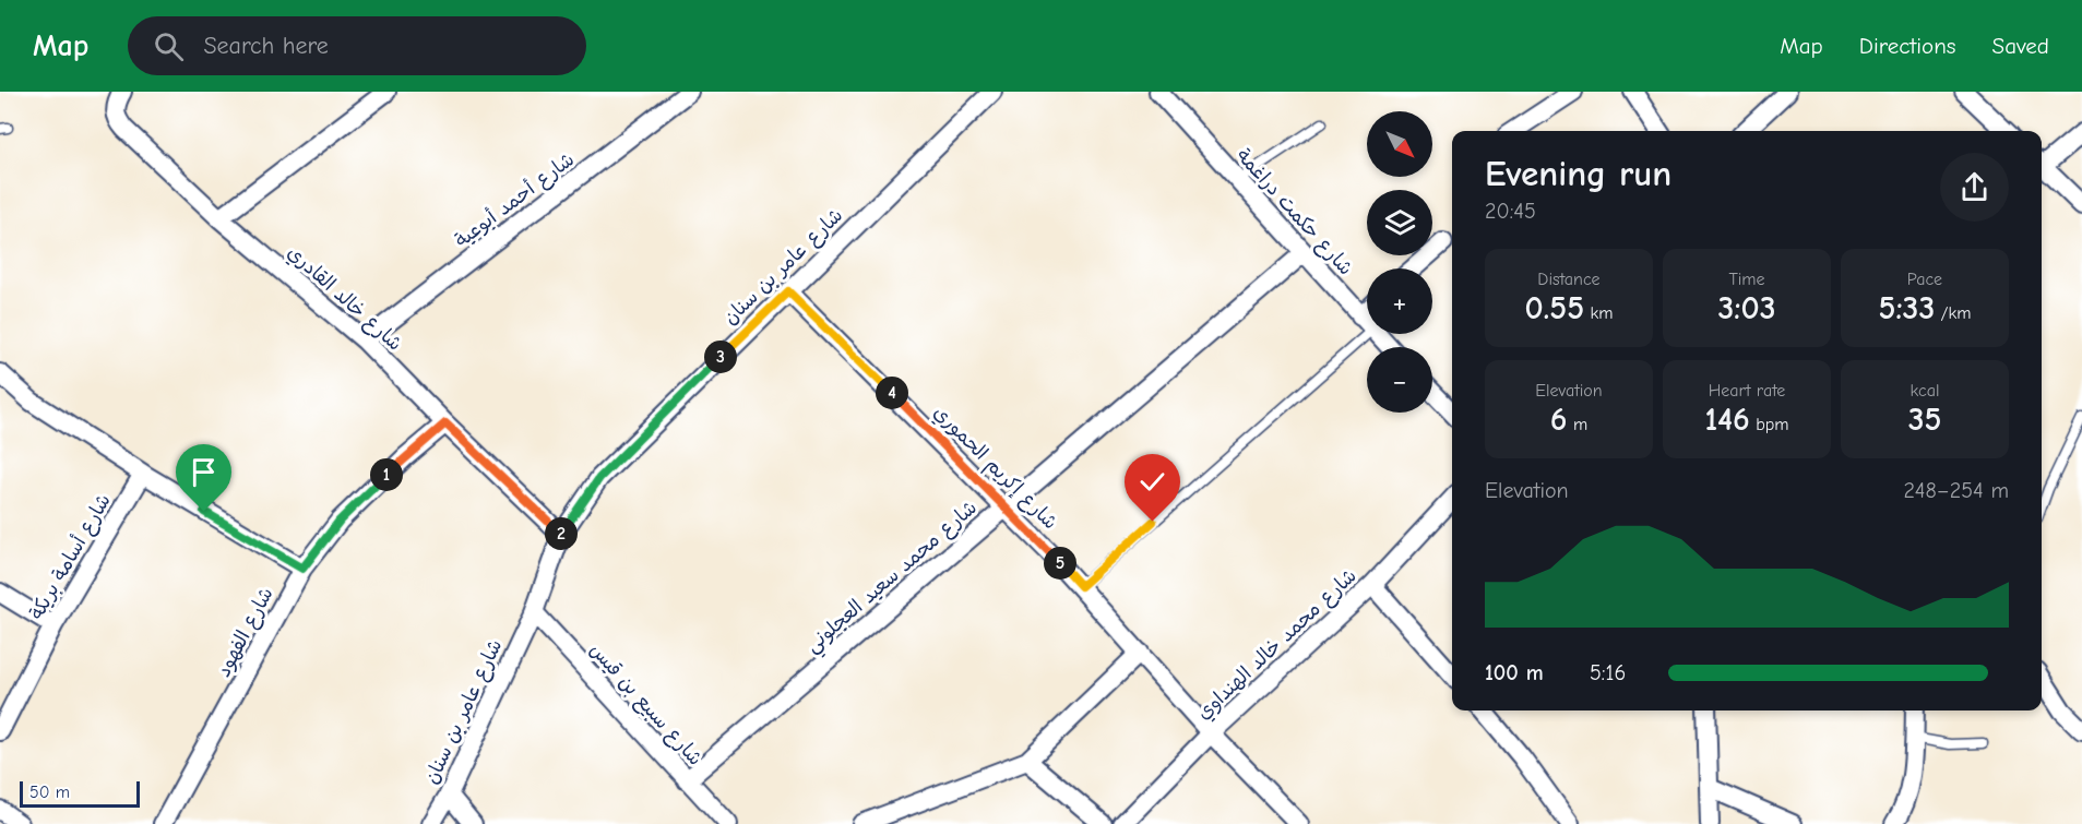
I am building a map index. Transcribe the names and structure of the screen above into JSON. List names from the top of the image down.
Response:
{
  "streets": {
    "street": [
      "شارع أحمد أبوعية",
      "شارع حكمت دراغمة",
      "شارع عامر بن سنان",
      "شارع خالد القادري",
      "شارع إكريم الحموري",
      "شارع أسامة بريكة",
      "شارع محمد سعيد العجلوني",
      "شارع الفهود",
      "شارع محمد خالد الهنداوي",
      "شارع سبيع بن قيس"
    ]
  },
  "crossings": [
    ["شارع أحمد أبوعية", "شارع خالد القادري"],
    ["شارع حكمت دراغمة", "شارع محمد سعيد العجلوني"],
    ["شارع عامر بن سنان", "شارع خالد القادري"],
    ["شارع عامر بن سنان", "شارع إكريم الحموري"],
    ["شارع عامر بن سنان", "شارع سبيع بن قيس"],
    ["شارع خالد القادري", "شارع الفهود"],
    ["شارع إكريم الحموري", "شارع محمد سعيد العجلوني"],
    ["شارع إكريم الحموري", "شارع محمد خالد الهنداوي"],
    ["شارع محمد سعيد العجلوني", "شارع سبيع بن قيس"]
  ],
  "scale_bar": "50 m",
  "north": "bottom right",
  "page": {
    "header": "Map",
    "search": "Search here",
    "nav": ["Map", "Directions", "Saved"],
    "map_buttons": ["+", "−"],
    "heading": ["Evening run", "20:45"],
    "stats": [
      ["Distance", "0.55 km"],
      ["Time", "3:03"],
      ["Pace", "5:33 /km"],
      ["Elevation", "6 m"],
      ["Heart rate", "146 bpm"],
      ["kcal", "35"]
    ],
    "pins": [
      "3",
      "4",
      "1",
      "2",
      "5"
    ],
    "chart": ["Elevation", "248–254 m"],
    "list": [
      {
        "name": "100 m",
        "note": "5:16"
      }
    ],
    "scale": "50 m"
  }
}
